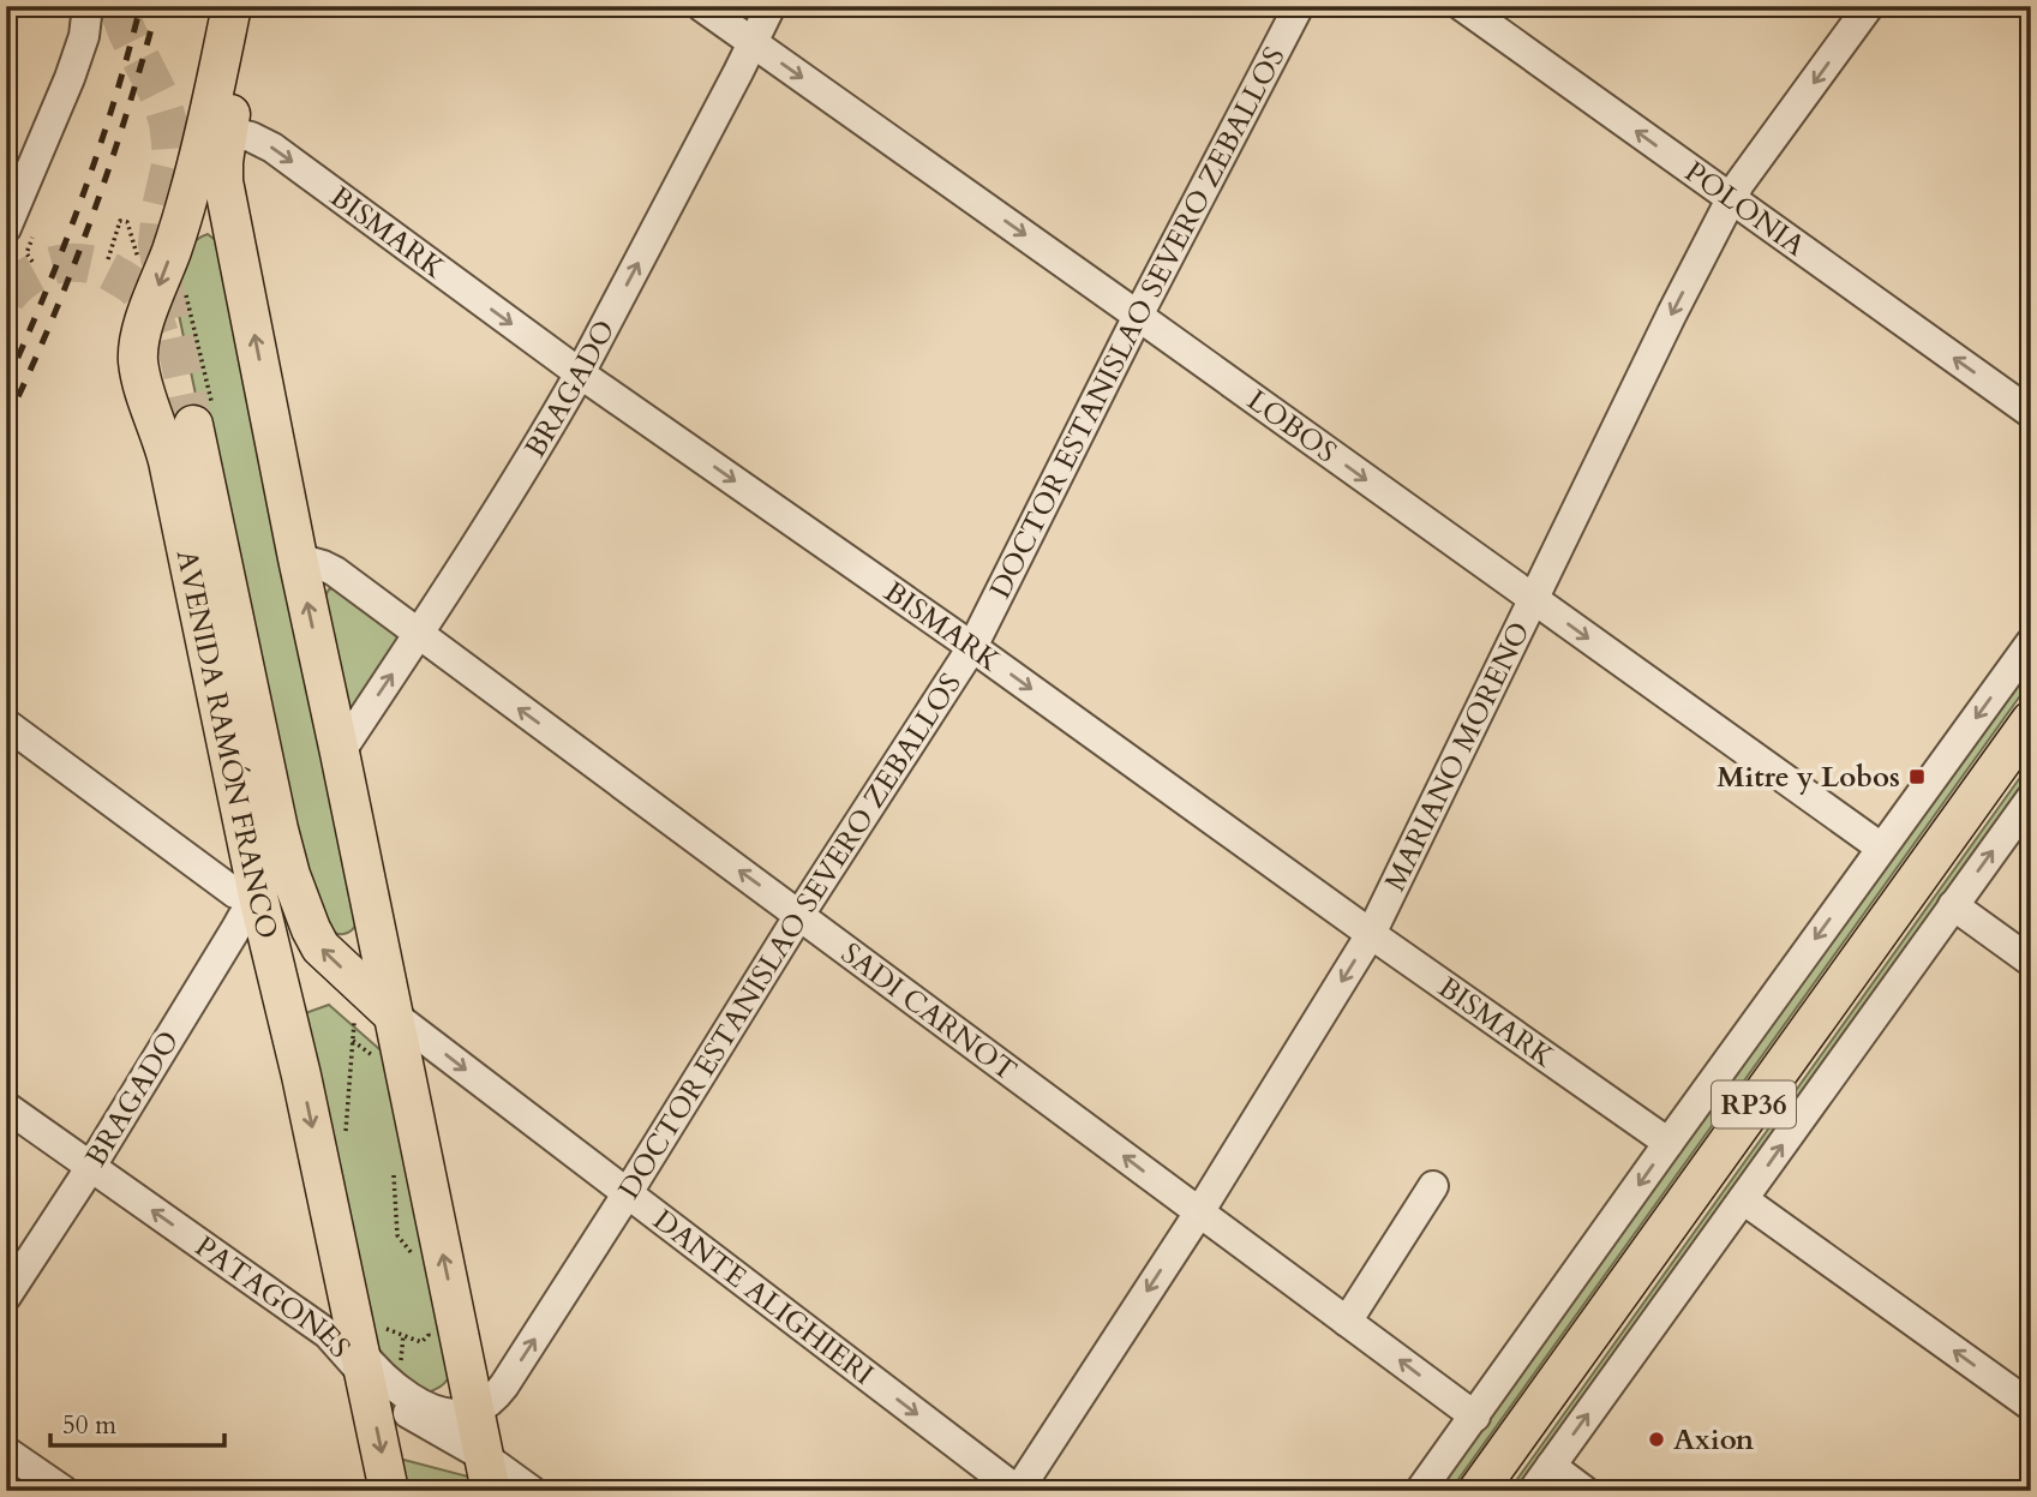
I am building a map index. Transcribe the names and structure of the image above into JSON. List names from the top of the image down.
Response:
{
  "streets": {
    "main road": ["AVENIDA RAMÓN FRANCO", "RP36"],
    "street": [
      "POLONIA",
      "BISMARK",
      "DOCTOR ESTANISLAO SEVERO ZEBALLOS",
      "BRAGADO",
      "LOBOS",
      "MARIANO MORENO",
      "SADI CARNOT",
      "DANTE ALIGHIERI",
      "PATAGONES"
    ]
  },
  "crossings": [
    ["POLONIA", "MARIANO MORENO"],
    ["BISMARK", "DOCTOR ESTANISLAO SEVERO ZEBALLOS"],
    ["BISMARK", "BRAGADO"],
    ["BISMARK", "AVENIDA RAMÓN FRANCO"],
    ["BISMARK", "MARIANO MORENO"],
    ["DOCTOR ESTANISLAO SEVERO ZEBALLOS", "LOBOS"],
    ["DOCTOR ESTANISLAO SEVERO ZEBALLOS", "AVENIDA RAMÓN FRANCO"],
    ["DOCTOR ESTANISLAO SEVERO ZEBALLOS", "SADI CARNOT"],
    ["DOCTOR ESTANISLAO SEVERO ZEBALLOS", "DANTE ALIGHIERI"],
    ["BRAGADO", "LOBOS"],
    ["BRAGADO", "AVENIDA RAMÓN FRANCO"],
    ["BRAGADO", "SADI CARNOT"],
    ["BRAGADO", "PATAGONES"],
    ["LOBOS", "MARIANO MORENO"],
    ["AVENIDA RAMÓN FRANCO", "SADI CARNOT"],
    ["AVENIDA RAMÓN FRANCO", "DANTE ALIGHIERI"],
    ["AVENIDA RAMÓN FRANCO", "PATAGONES"],
    ["MARIANO MORENO", "SADI CARNOT"],
    ["MARIANO MORENO", "DANTE ALIGHIERI"]
  ],
  "one_way": [
    "POLONIA",
    "BISMARK",
    "BRAGADO",
    "LOBOS",
    "MARIANO MORENO",
    "SADI CARNOT",
    "DANTE ALIGHIERI",
    "PATAGONES"
  ],
  "places": {
    "transit": ["Mitre y Lobos"],
    "other": ["Axion"]
  },
  "scale_bar": "50 m"
}
